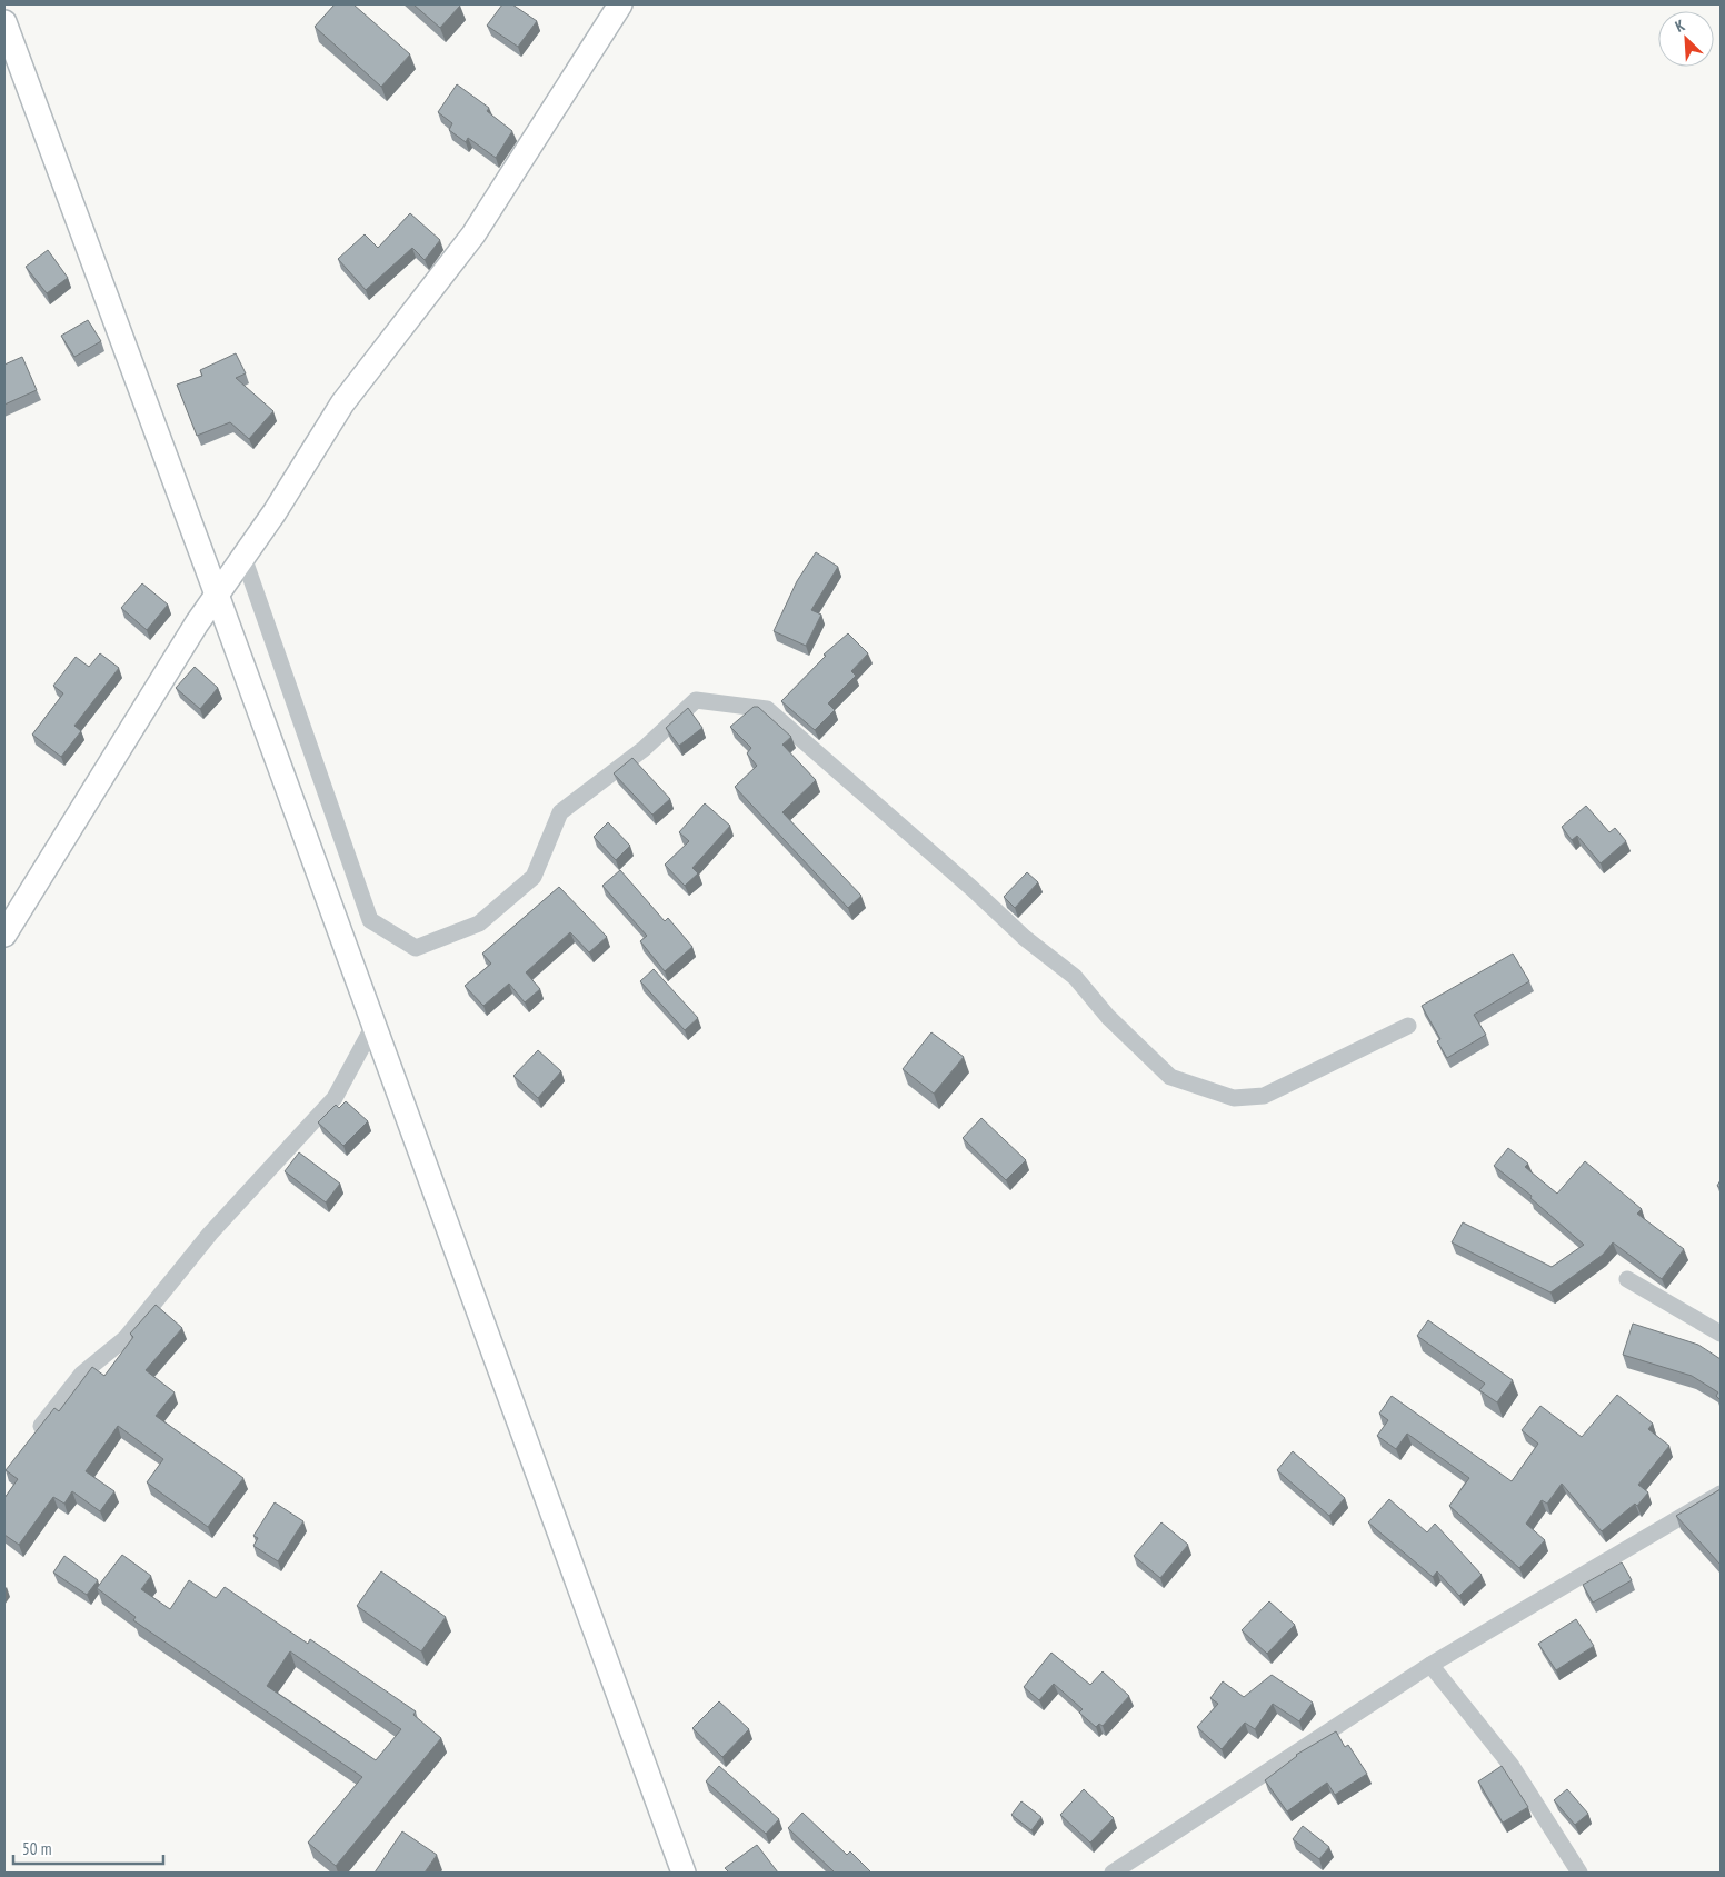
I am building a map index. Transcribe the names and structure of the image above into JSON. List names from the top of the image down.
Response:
{
  "scale_bar": "50 m",
  "north": "top left"
}
